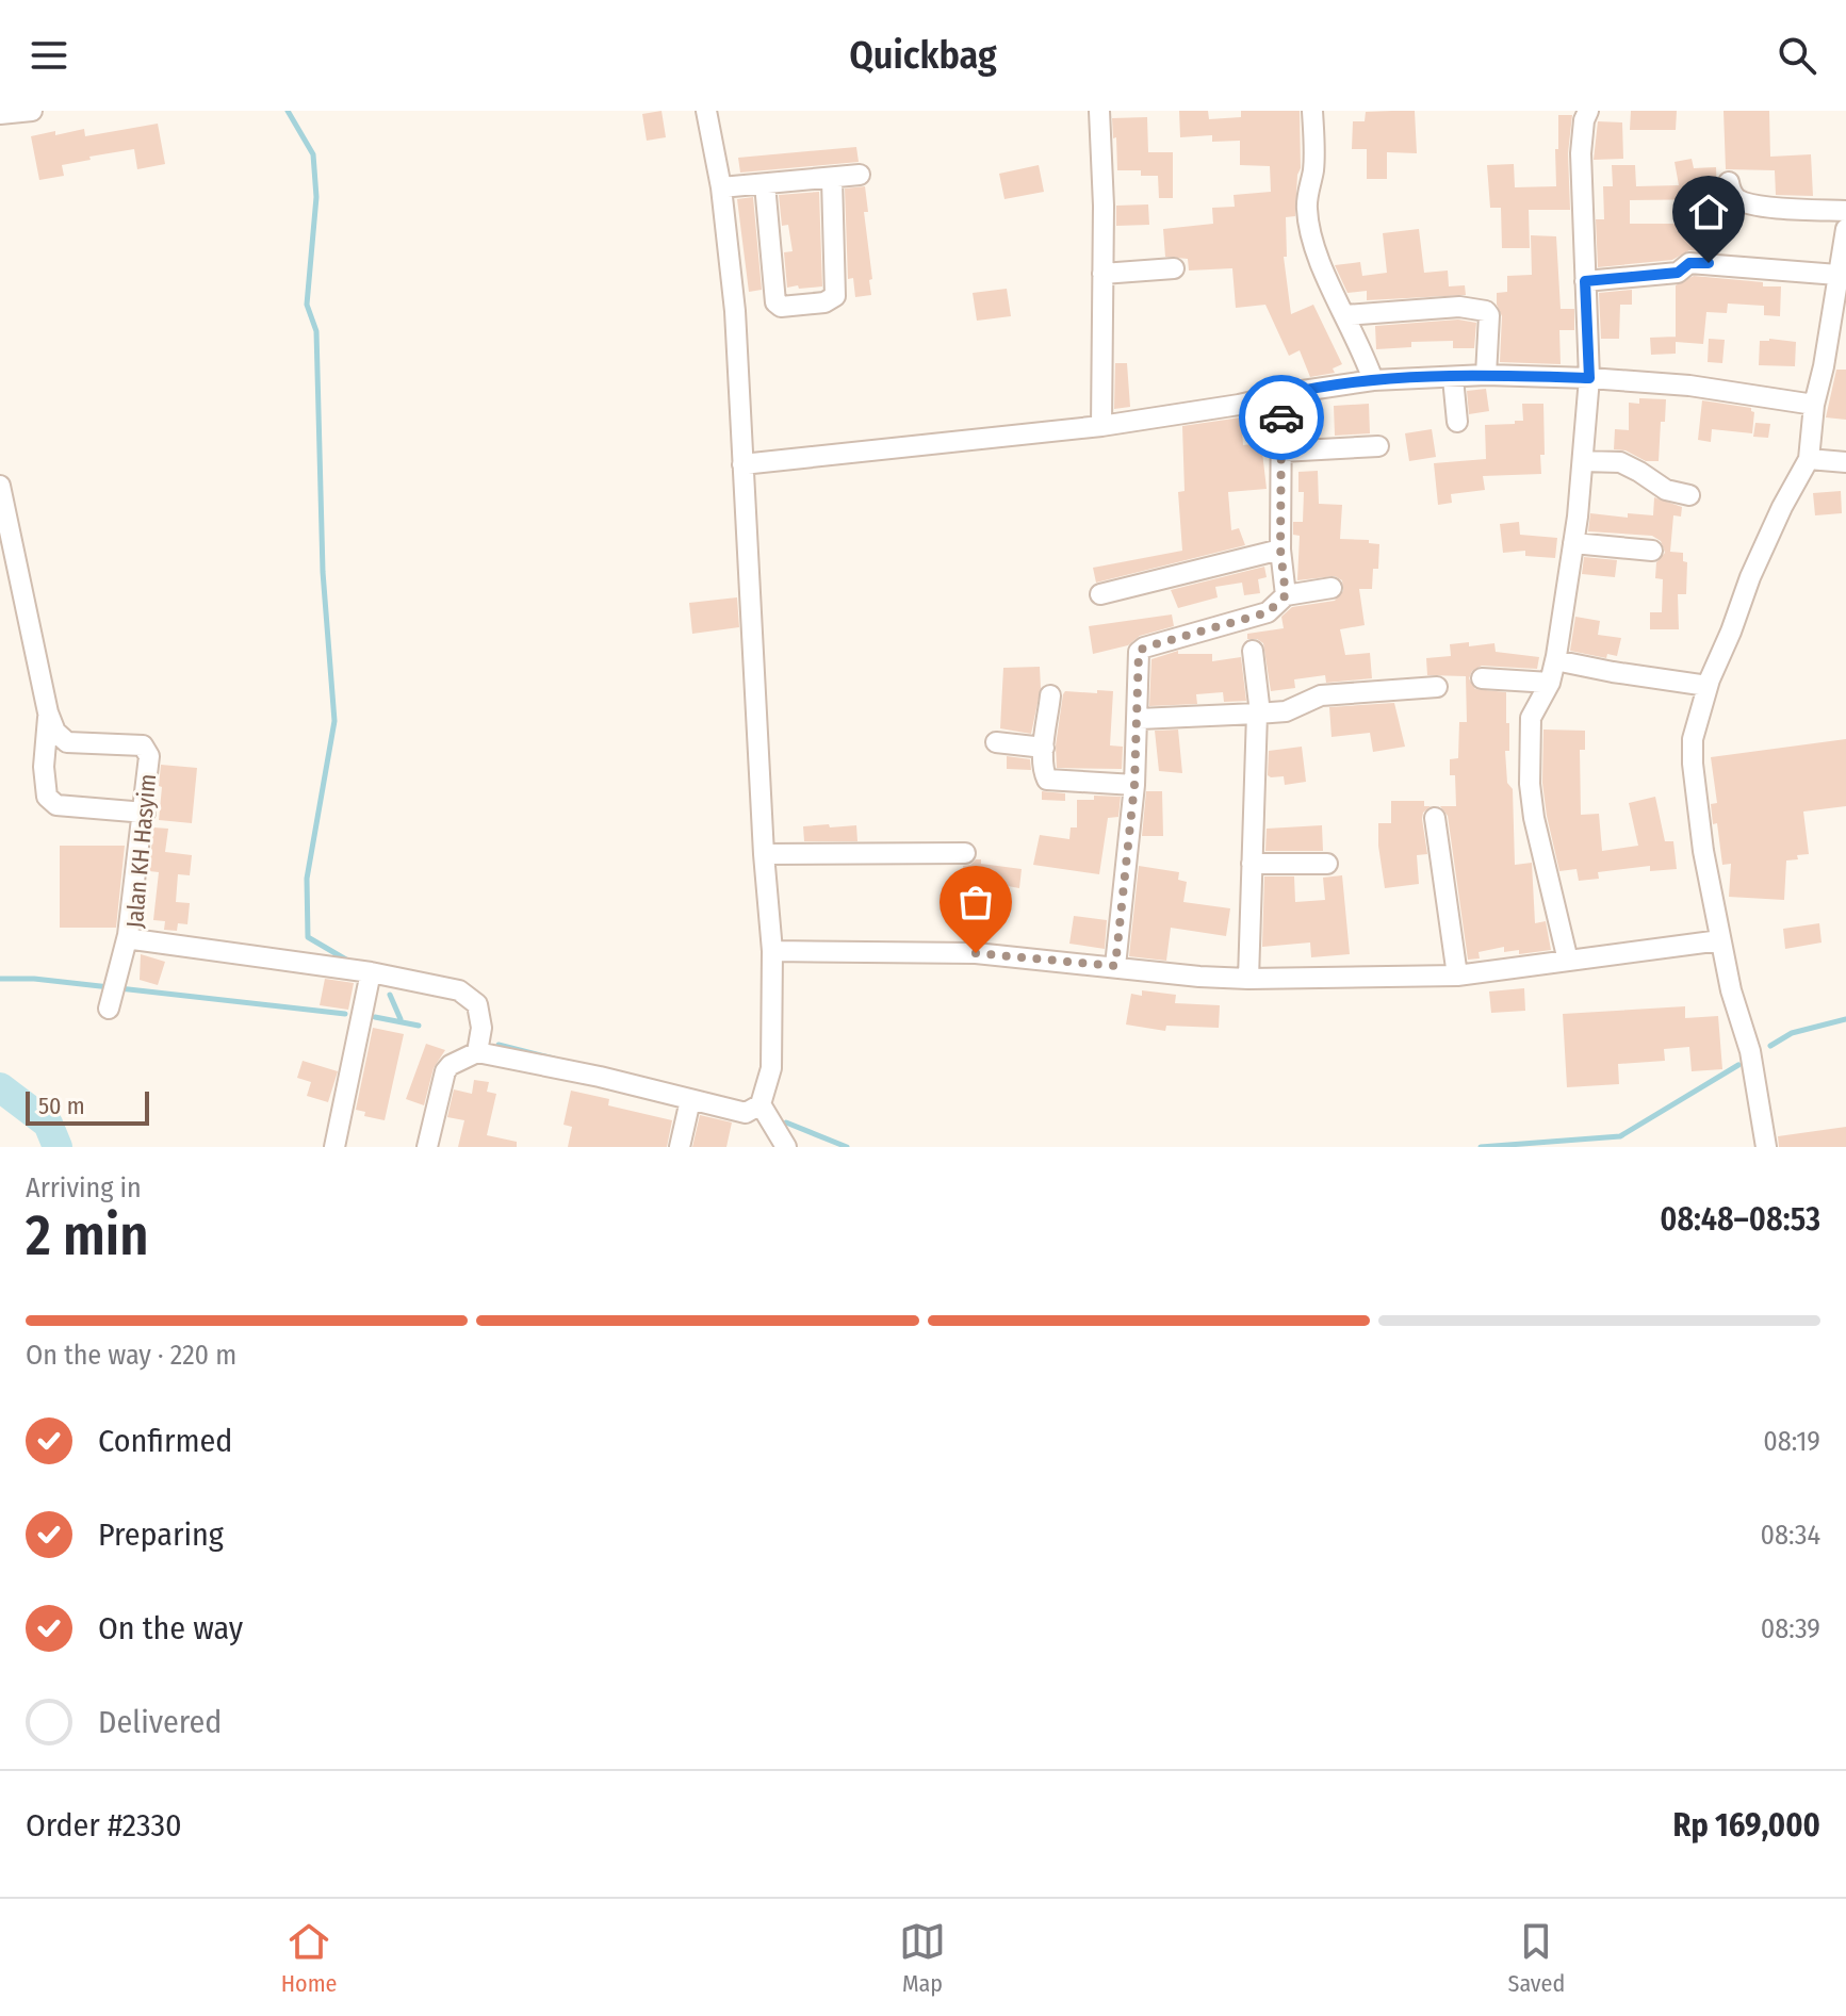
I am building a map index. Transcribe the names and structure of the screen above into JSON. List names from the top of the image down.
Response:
{
  "streets": {
    "street": ["Jalan KH Hasyim"]
  },
  "scale_bar": "50 m",
  "page": {
    "header": "Quickbag",
    "scale": "50 m",
    "heading": ["2 min", "Arriving in", "08:48–08:53"],
    "panel": ["Order #2330", "Rp 169,000"],
    "bar": "On the way · 220 m",
    "list": [
      ["Confirmed", "08:19"],
      ["Preparing", "08:34"],
      ["On the way", "08:39"],
      "Delivered"
    ],
    "tabs": ["Home", "Map", "Saved"]
  }
}
